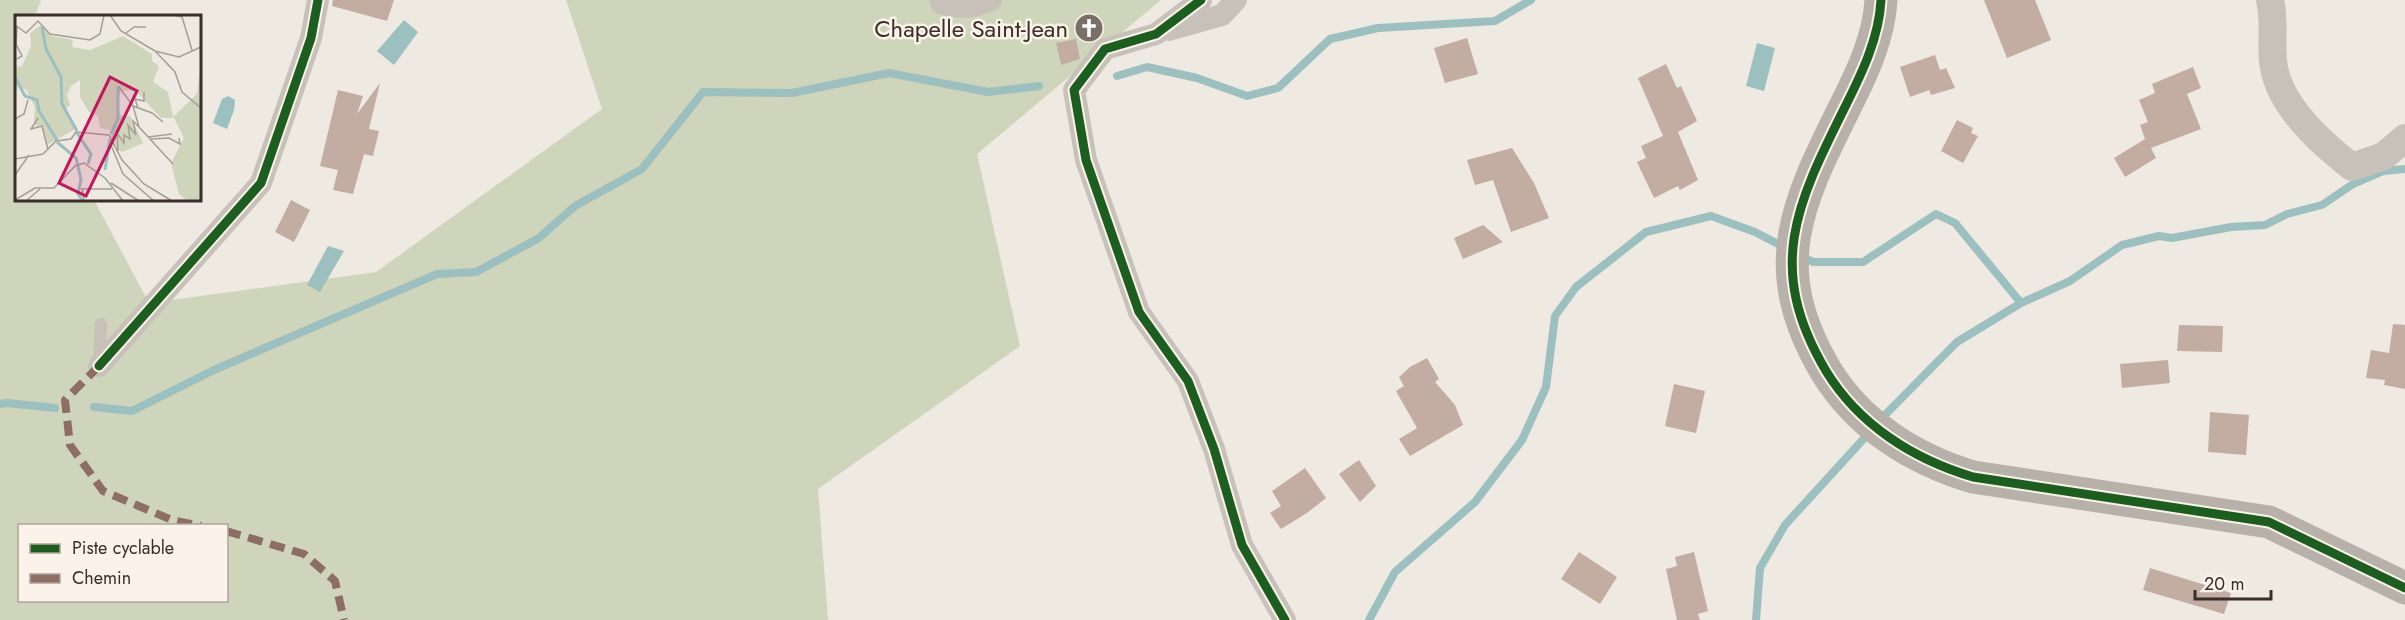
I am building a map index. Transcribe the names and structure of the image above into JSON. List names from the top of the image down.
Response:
{
  "places": {
    "church": ["Chapelle Saint-Jean"]
  },
  "legend": ["Piste cyclable", "Chemin"],
  "scale_bar": "20 m"
}
